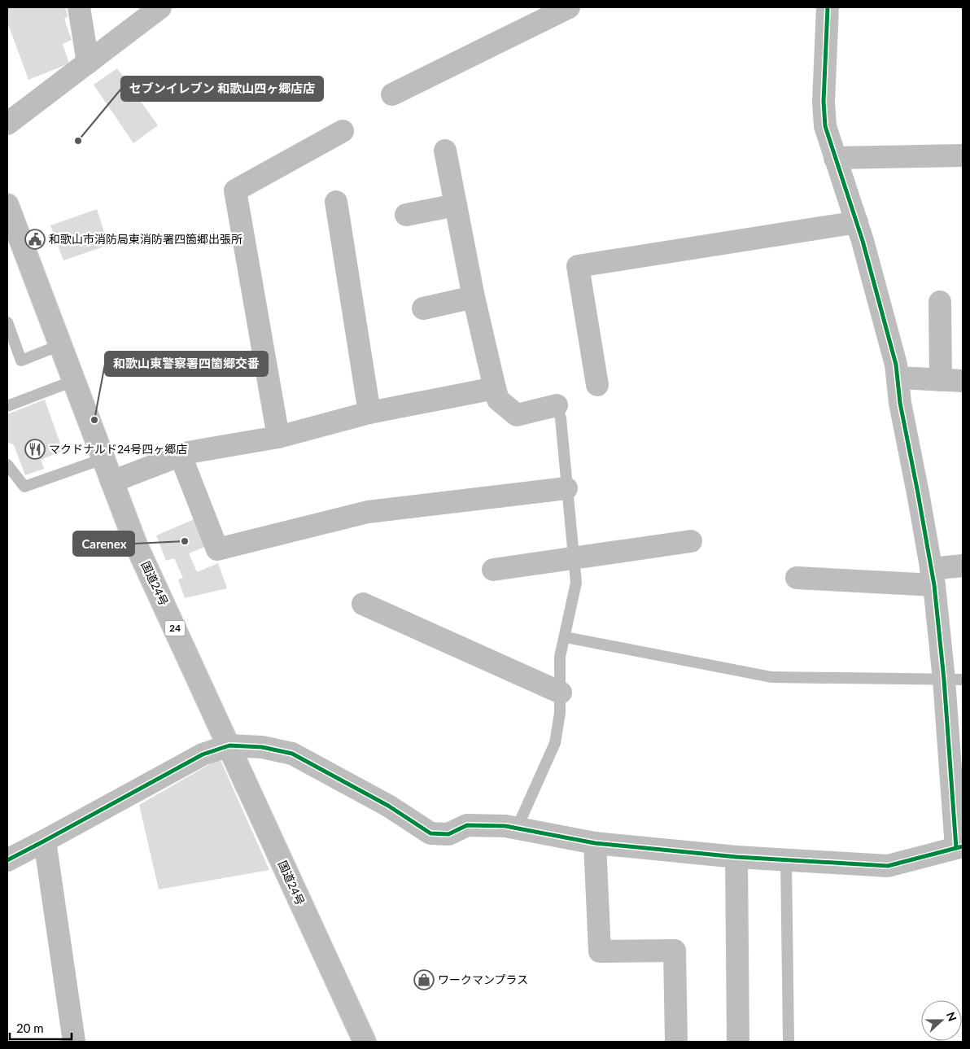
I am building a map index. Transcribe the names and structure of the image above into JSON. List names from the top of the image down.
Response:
{
  "streets": {
    "main road": ["国道24号", "24"]
  },
  "places": {
    "other": ["セブンイレブン 和歌山四ヶ郷店店", "和歌山東警察署四箇郷交番", "Carenex"],
    "public building": ["和歌山市消防局東消防署四箇郷出張所"],
    "restaurant": ["マクドナルド24号四ヶ郷店"],
    "shop": ["ワークマンプラス"]
  },
  "scale_bar": "20 m",
  "north": "right"
}
